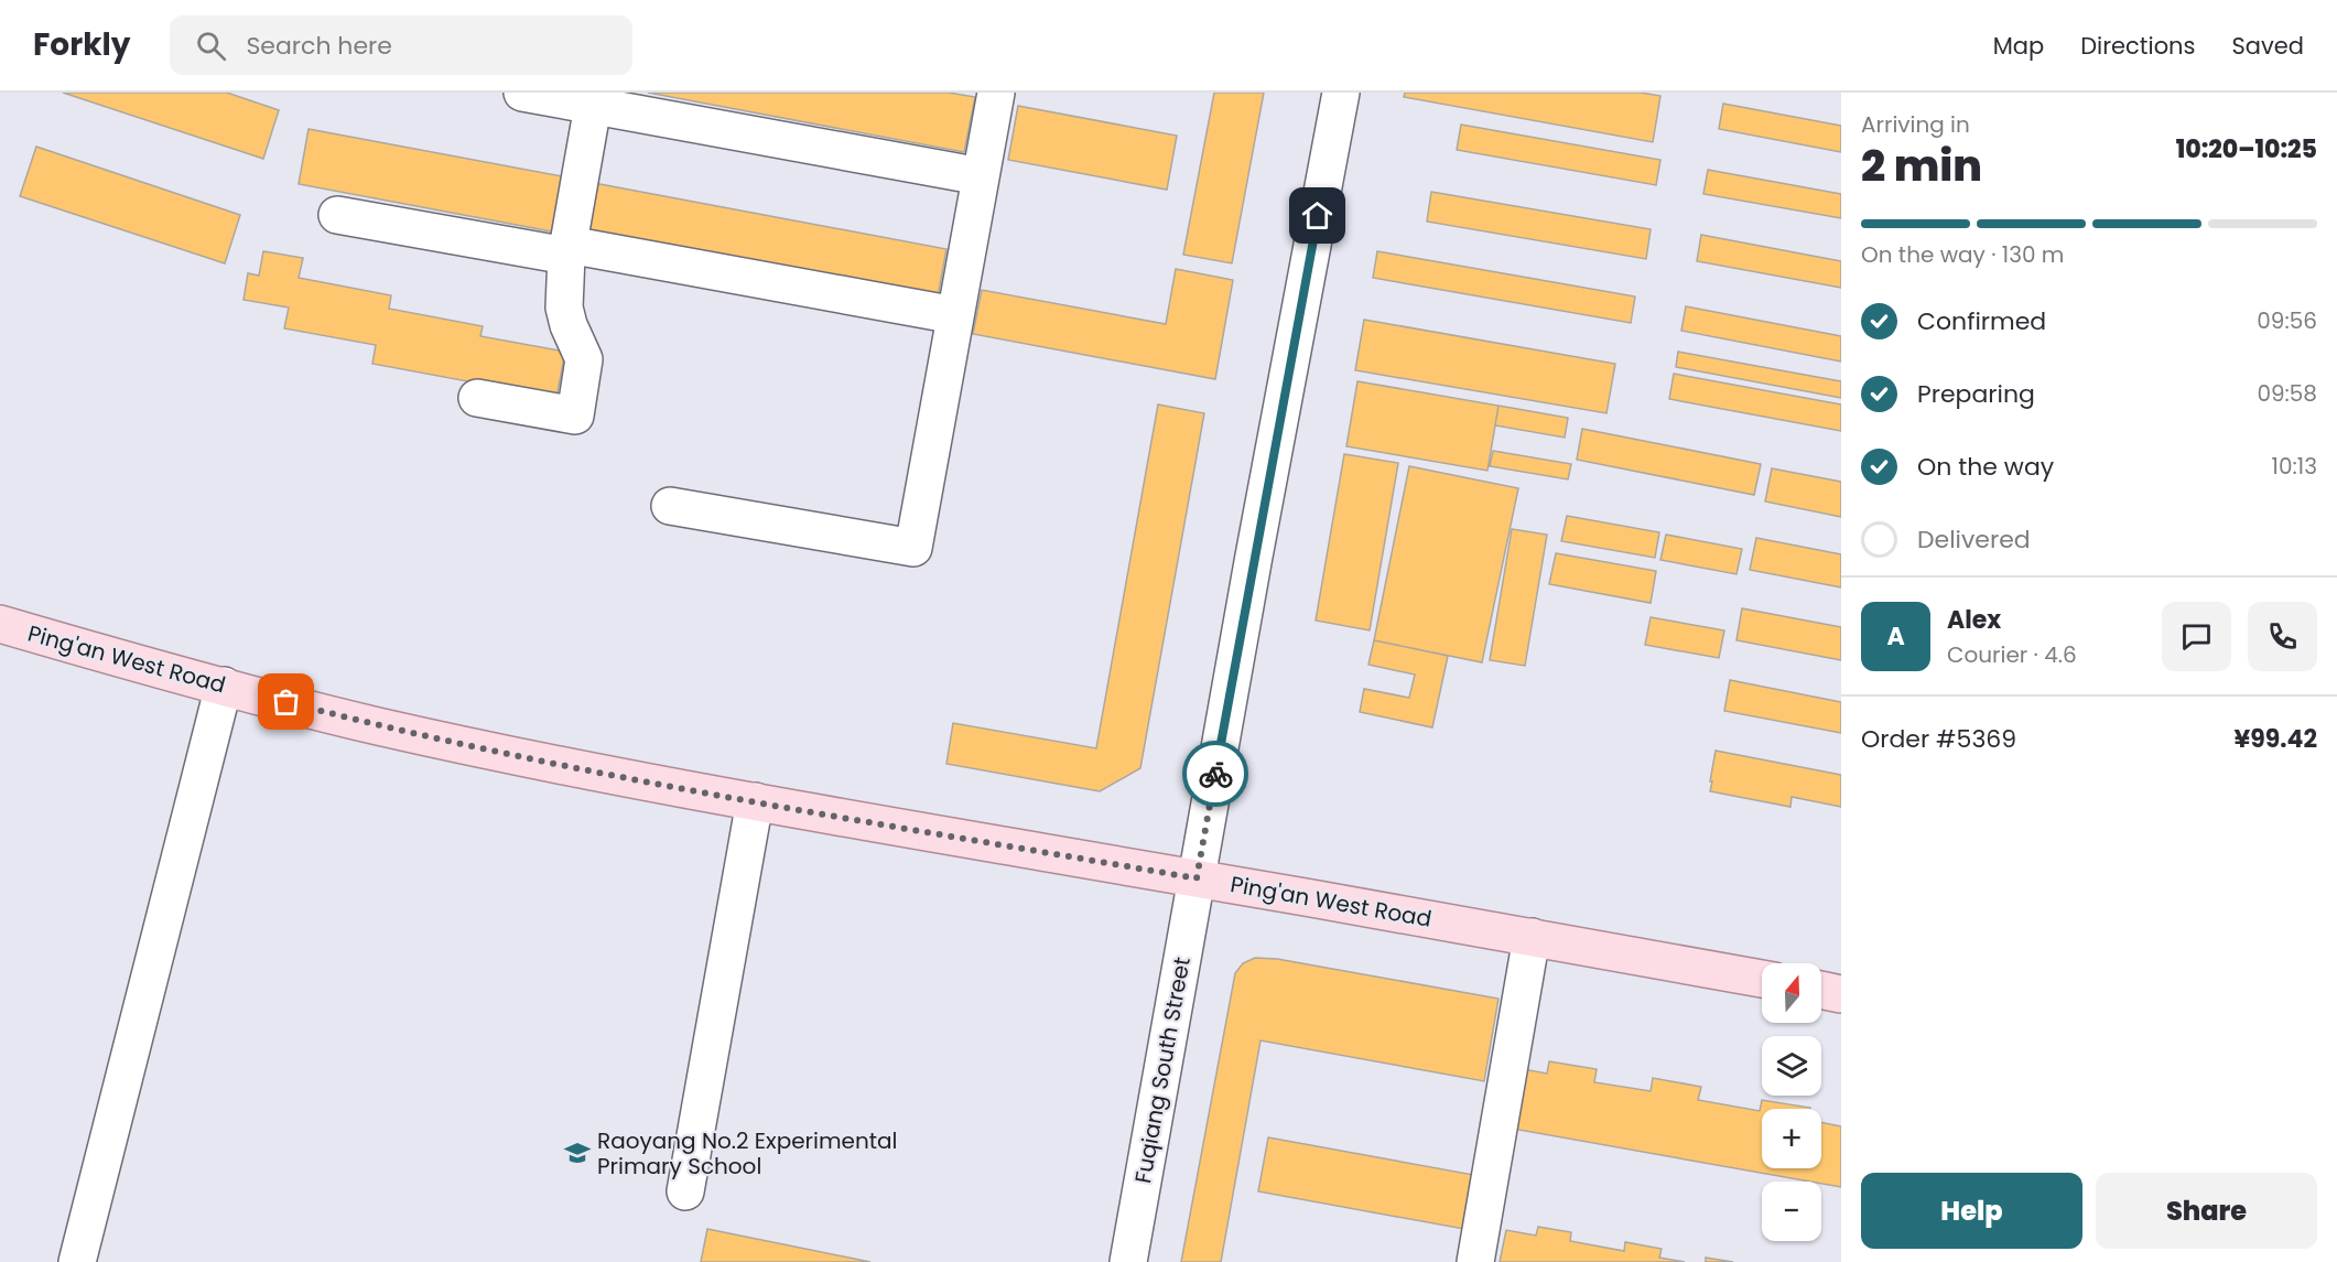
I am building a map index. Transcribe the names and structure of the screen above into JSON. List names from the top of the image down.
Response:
{
  "streets": {
    "main road": ["Ping'an West Road"],
    "street": ["Fuqiang South Street"]
  },
  "crossings": [
    ["Ping'an West Road", "Fuqiang South Street"]
  ],
  "places": {
    "school or university": ["Raoyang No.2 Experimental Primary School"]
  },
  "north": "top",
  "page": {
    "header": "Forkly",
    "search": "Search here",
    "nav": ["Map", "Directions", "Saved"],
    "heading": ["2 min", "Arriving in", "10:20–10:25"],
    "panel": [
      "Alex",
      "Courier · 4.6",
      "Order #5369",
      "¥99.42"
    ],
    "bar": "On the way · 130 m",
    "list": [
      ["Confirmed", "09:56"],
      ["Preparing", "09:58"],
      ["On the way", "10:13"],
      "Delivered"
    ],
    "round": "A",
    "map_buttons": ["+", "−"],
    "buttons": ["Help", "Share"]
  }
}
